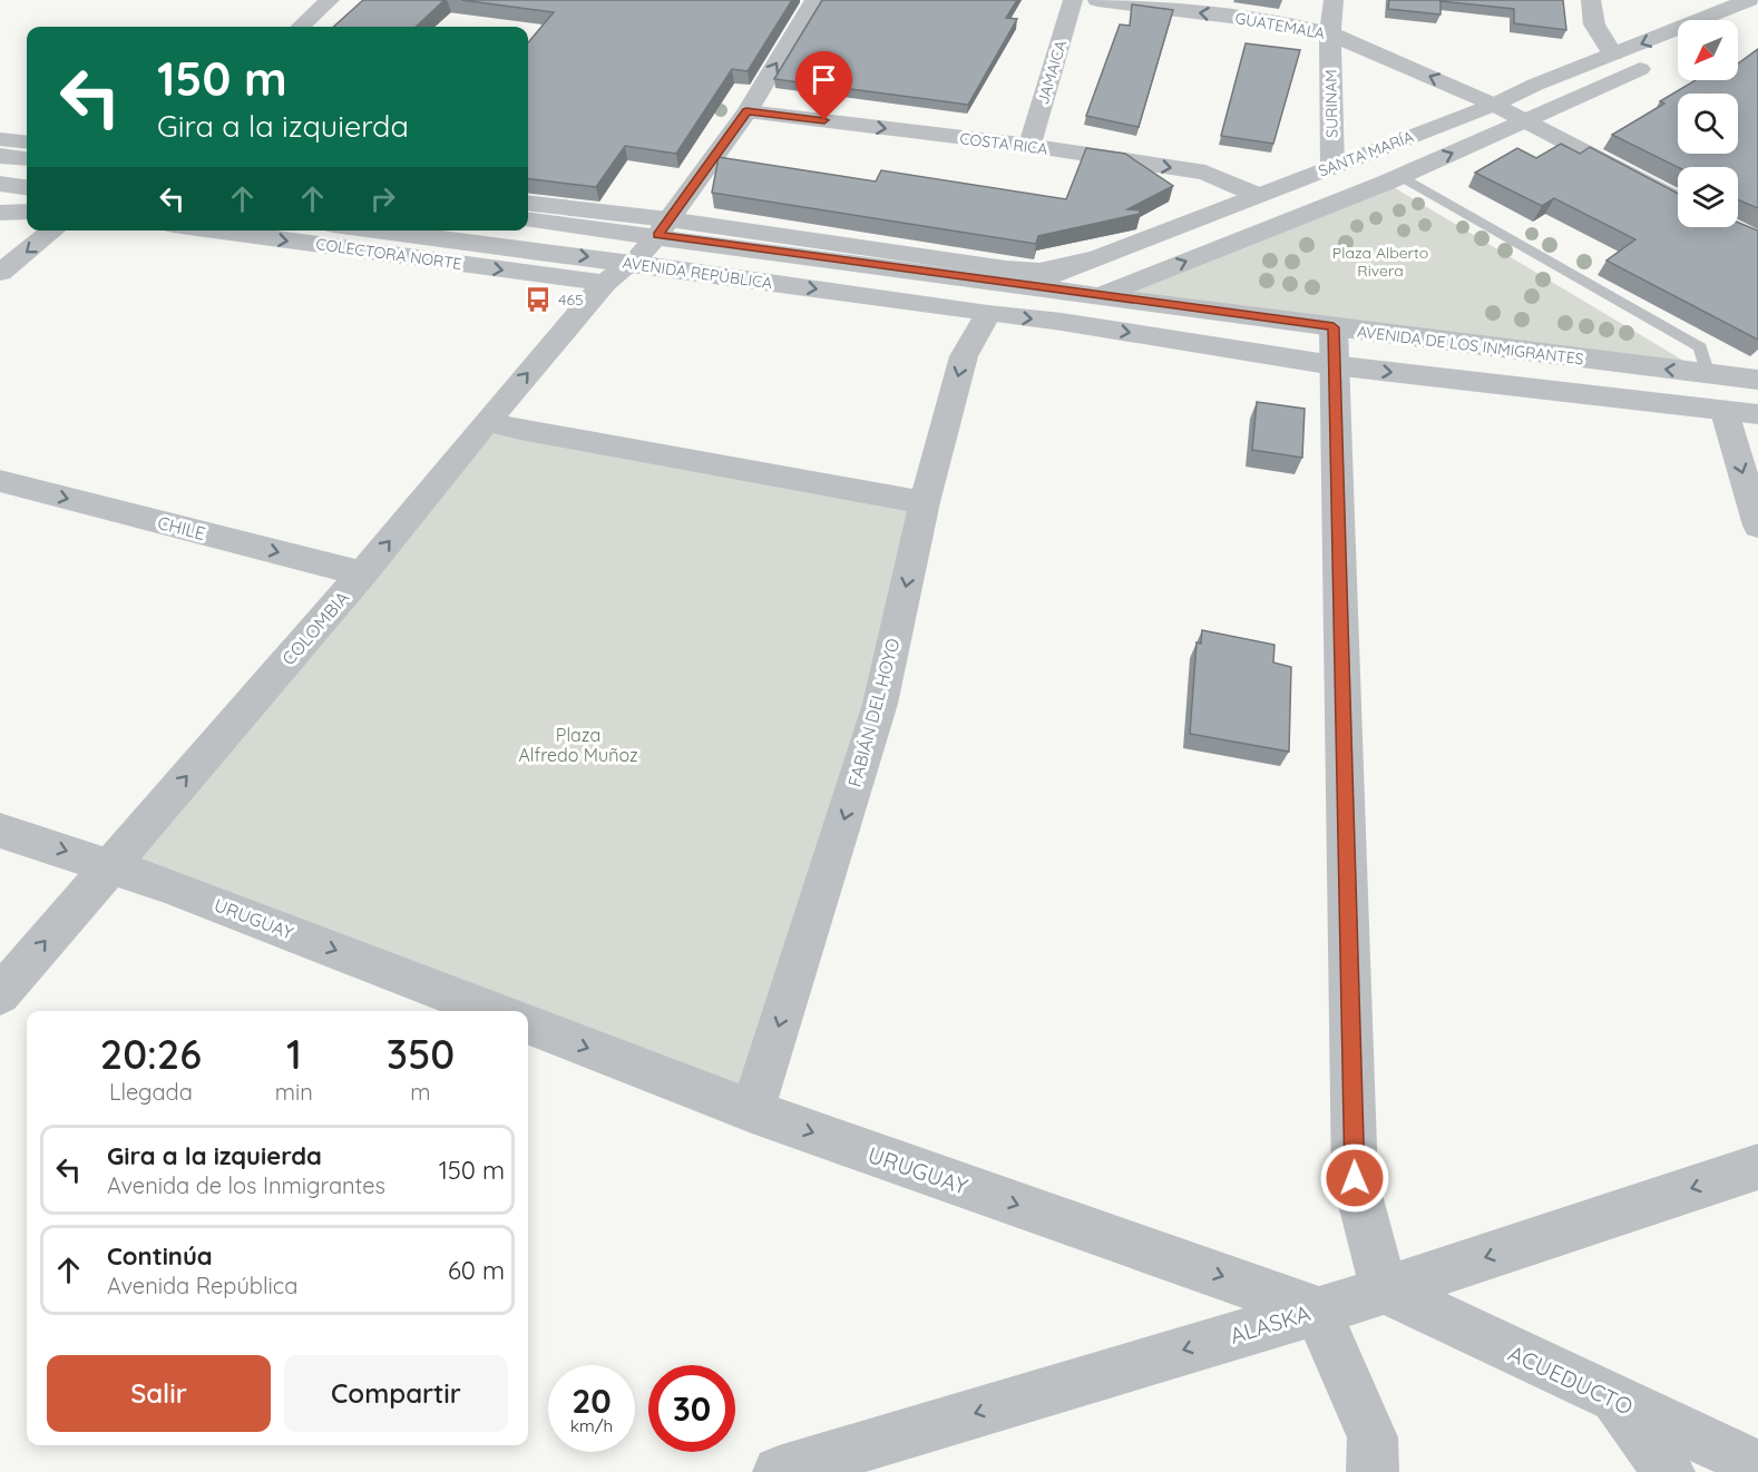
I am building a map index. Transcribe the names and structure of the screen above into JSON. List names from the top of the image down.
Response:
{
  "streets": {
    "street": [
      "GUATEMALA",
      "JAMAICA",
      "SURINAM",
      "COSTA RICA",
      "SANTA MARÍA",
      "COLECTORA NORTE",
      "AVENIDA REPÚBLICA",
      "AVENIDA DE LOS INMIGRANTES",
      "CHILE",
      "COLOMBIA",
      "FABIÁN DEL HOYO",
      "URUGUAY",
      "ALASKA",
      "ACUEDUCTO"
    ]
  },
  "crossings": [
    ["GUATEMALA", "SURINAM"],
    ["GUATEMALA", "SANTA MARÍA"],
    ["JAMAICA", "COSTA RICA"],
    ["SURINAM", "SANTA MARÍA"],
    ["COSTA RICA", "SANTA MARÍA"],
    ["SANTA MARÍA", "AVENIDA REPÚBLICA"],
    ["SANTA MARÍA", "AVENIDA DE LOS INMIGRANTES"],
    ["SANTA MARÍA", "FABIÁN DEL HOYO"],
    ["COLECTORA NORTE", "COLOMBIA"],
    ["AVENIDA REPÚBLICA", "AVENIDA DE LOS INMIGRANTES"],
    ["AVENIDA REPÚBLICA", "COLOMBIA"],
    ["AVENIDA REPÚBLICA", "FABIÁN DEL HOYO"],
    ["CHILE", "COLOMBIA"],
    ["COLOMBIA", "URUGUAY"],
    ["FABIÁN DEL HOYO", "URUGUAY"],
    ["URUGUAY", "ALASKA"],
    ["ALASKA", "ACUEDUCTO"]
  ],
  "one_way": [
    "GUATEMALA",
    "CHILE",
    "COLOMBIA",
    "FABIÁN DEL HOYO",
    "URUGUAY",
    "ALASKA"
  ],
  "parks": ["Plaza Alberto Rivera", "Plaza Alfredo Muñoz"],
  "places": {
    "bus stop": ["465"]
  },
  "north": "bottom left",
  "page": {
    "turn": ["150 m", "Gira a la izquierda"],
    "eta": [
      "20:26",
      "Llegada",
      "1",
      "min",
      "350",
      "m"
    ],
    "list": [
      {
        "name": "Gira a la izquierda",
        "note": "Avenida de los Inmigrantes",
        "value": "150 m"
      },
      {
        "name": "Continúa",
        "note": "Avenida República",
        "value": "60 m"
      }
    ],
    "buttons": ["Salir", "Compartir"],
    "speed": "20 km/h",
    "limit": "30"
  }
}
